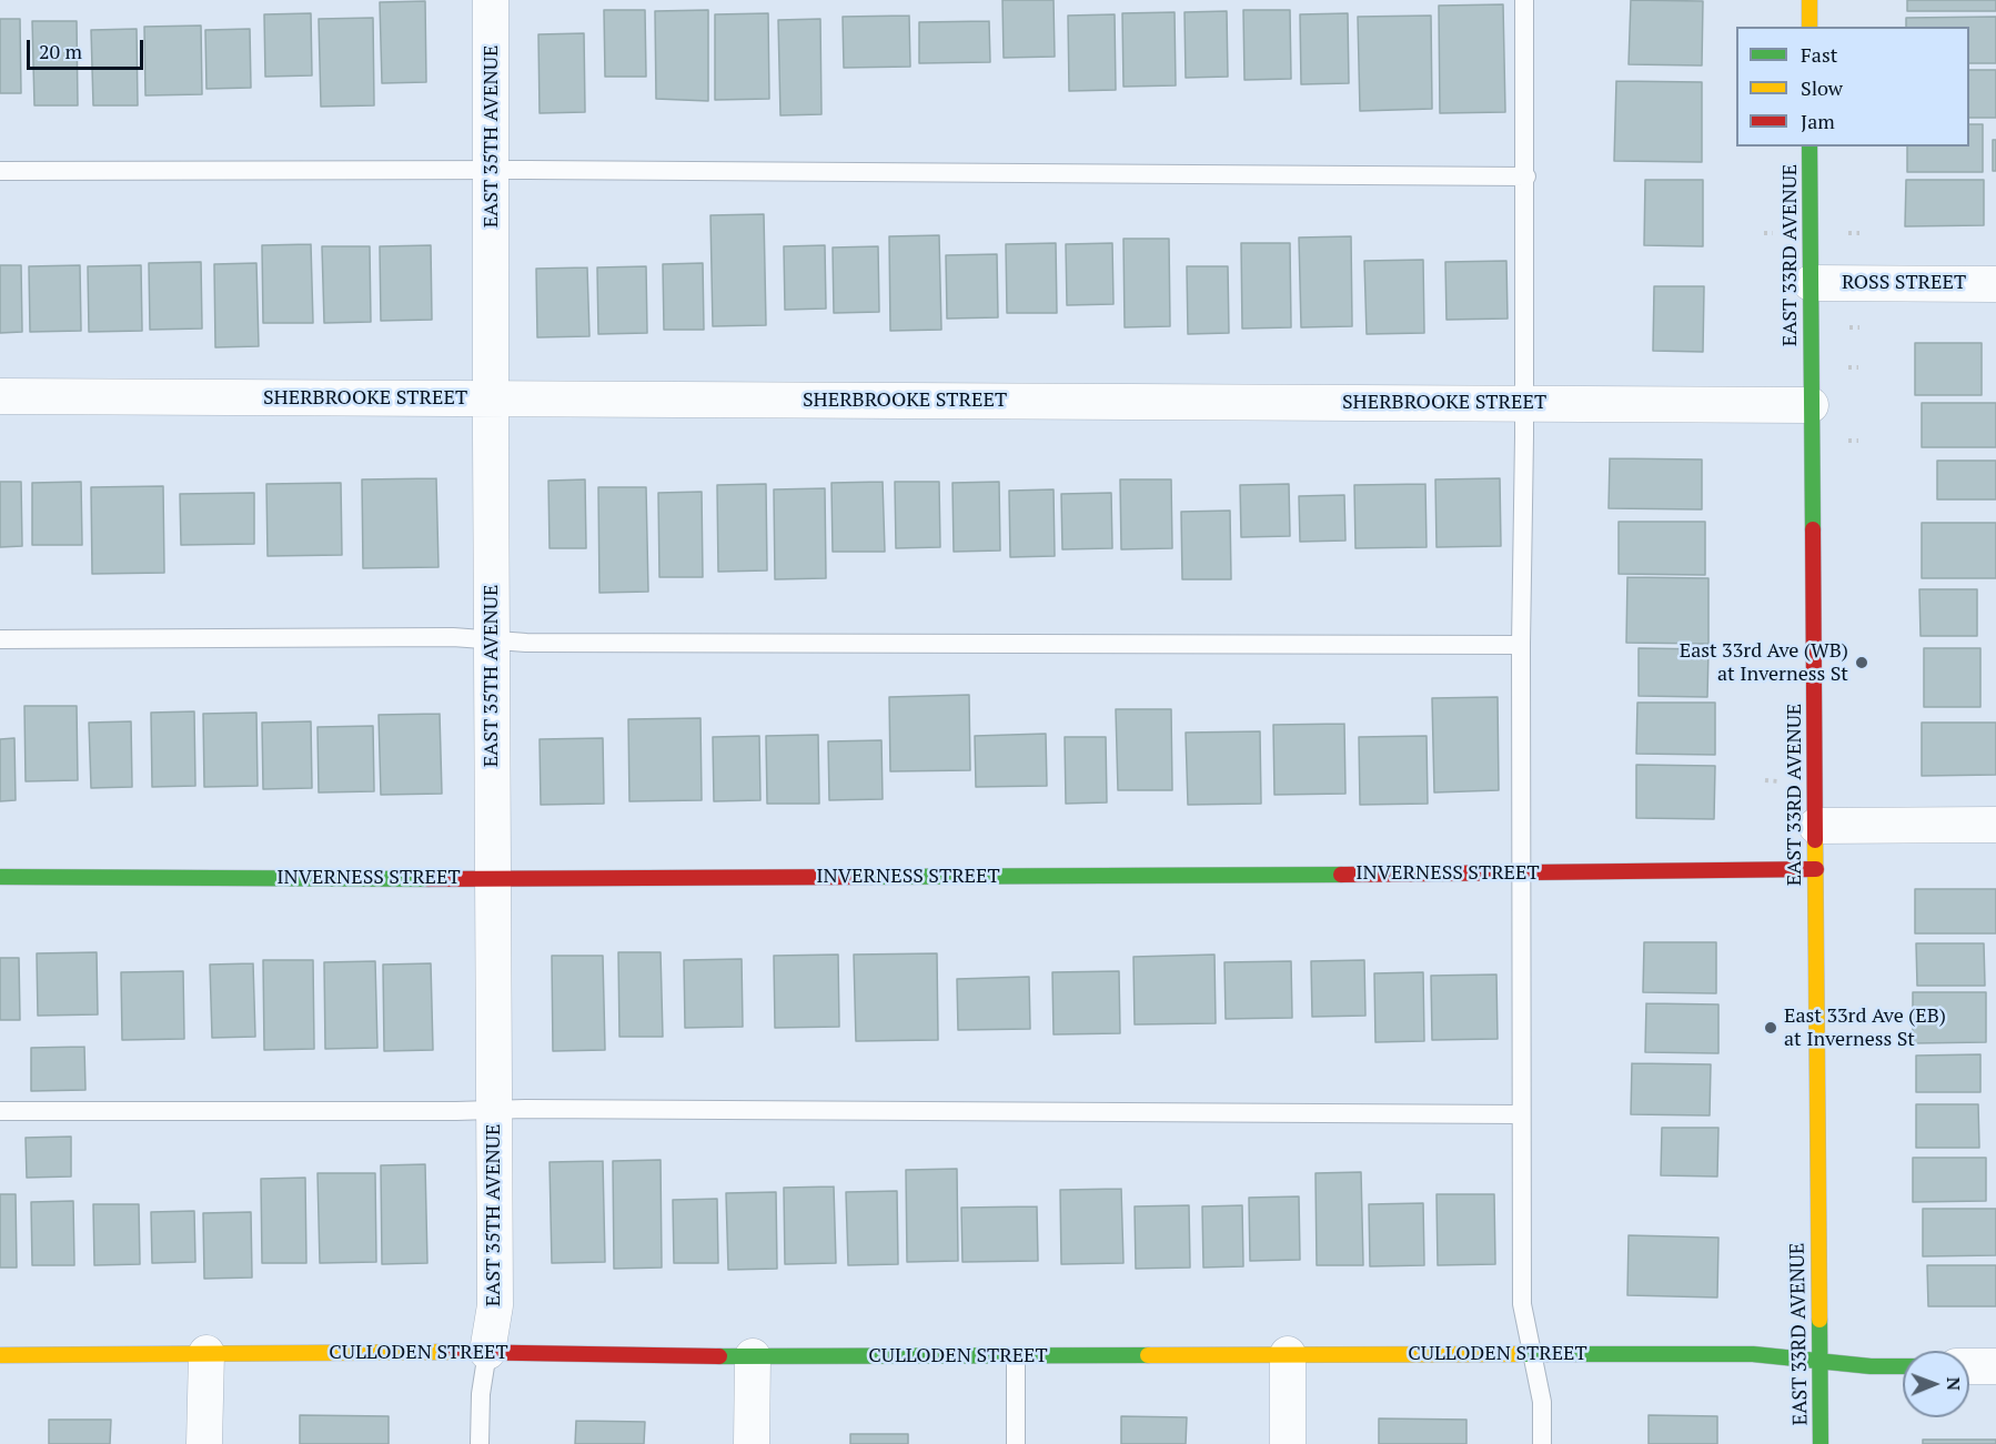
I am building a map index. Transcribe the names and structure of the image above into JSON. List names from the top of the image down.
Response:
{
  "streets": {
    "street": [
      "EAST 35TH AVENUE",
      "EAST 33RD AVENUE",
      "ROSS STREET",
      "SHERBROOKE STREET",
      "INVERNESS STREET",
      "CULLODEN STREET"
    ]
  },
  "crossings": [
    ["EAST 35TH AVENUE", "SHERBROOKE STREET"],
    ["EAST 35TH AVENUE", "INVERNESS STREET"],
    ["EAST 35TH AVENUE", "CULLODEN STREET"],
    ["EAST 33RD AVENUE", "ROSS STREET"],
    ["EAST 33RD AVENUE", "SHERBROOKE STREET"],
    ["EAST 33RD AVENUE", "INVERNESS STREET"],
    ["EAST 33RD AVENUE", "CULLODEN STREET"]
  ],
  "places": ["East 33rd Ave (WB) at Inverness St", "East 33rd Ave (EB) at Inverness St"],
  "legend": ["Fast", "Slow", "Jam"],
  "scale_bar": "20 m",
  "north": "right"
}
